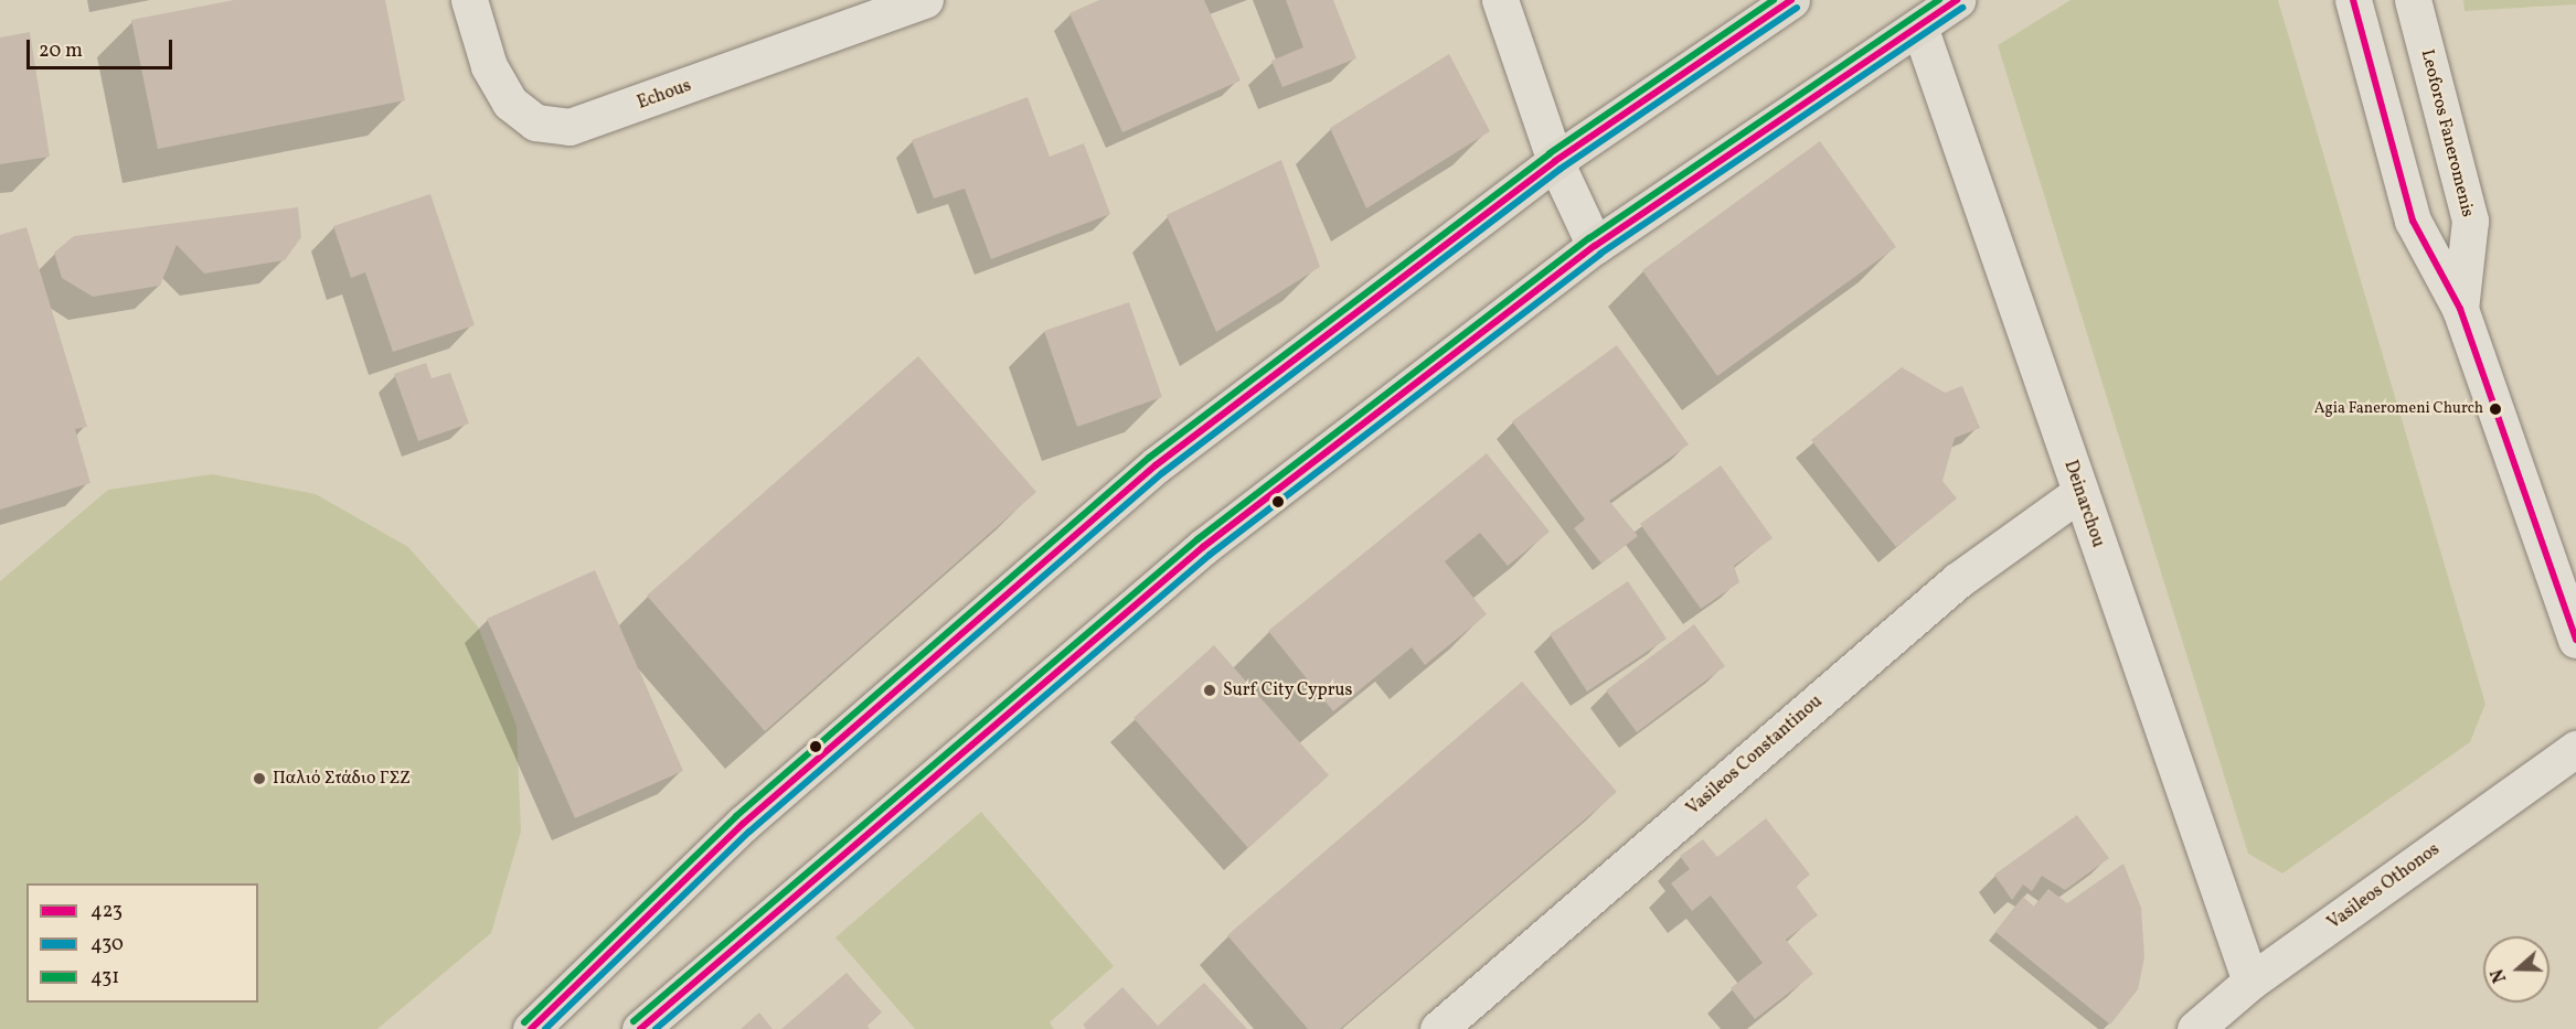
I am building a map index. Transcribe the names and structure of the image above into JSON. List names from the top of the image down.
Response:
{
  "streets": {
    "street": [
      "Echous",
      "Leoforos Faneromenis",
      "Deinarchou",
      "Vasileos Constantinou",
      "Vasileos Othonos"
    ]
  },
  "crossings": [
    ["Deinarchou", "Vasileos Constantinou"],
    ["Deinarchou", "Vasileos Othonos"]
  ],
  "places": ["Agia Faneromeni Church", "Surf City Cyprus", "Παλιό Στάδιο ΓΣΖ"],
  "lines": ["transit line 423", "transit line 431", "transit line 430"],
  "legend": ["423", "430", "431"],
  "scale_bar": "20 m",
  "north": "left"
}
